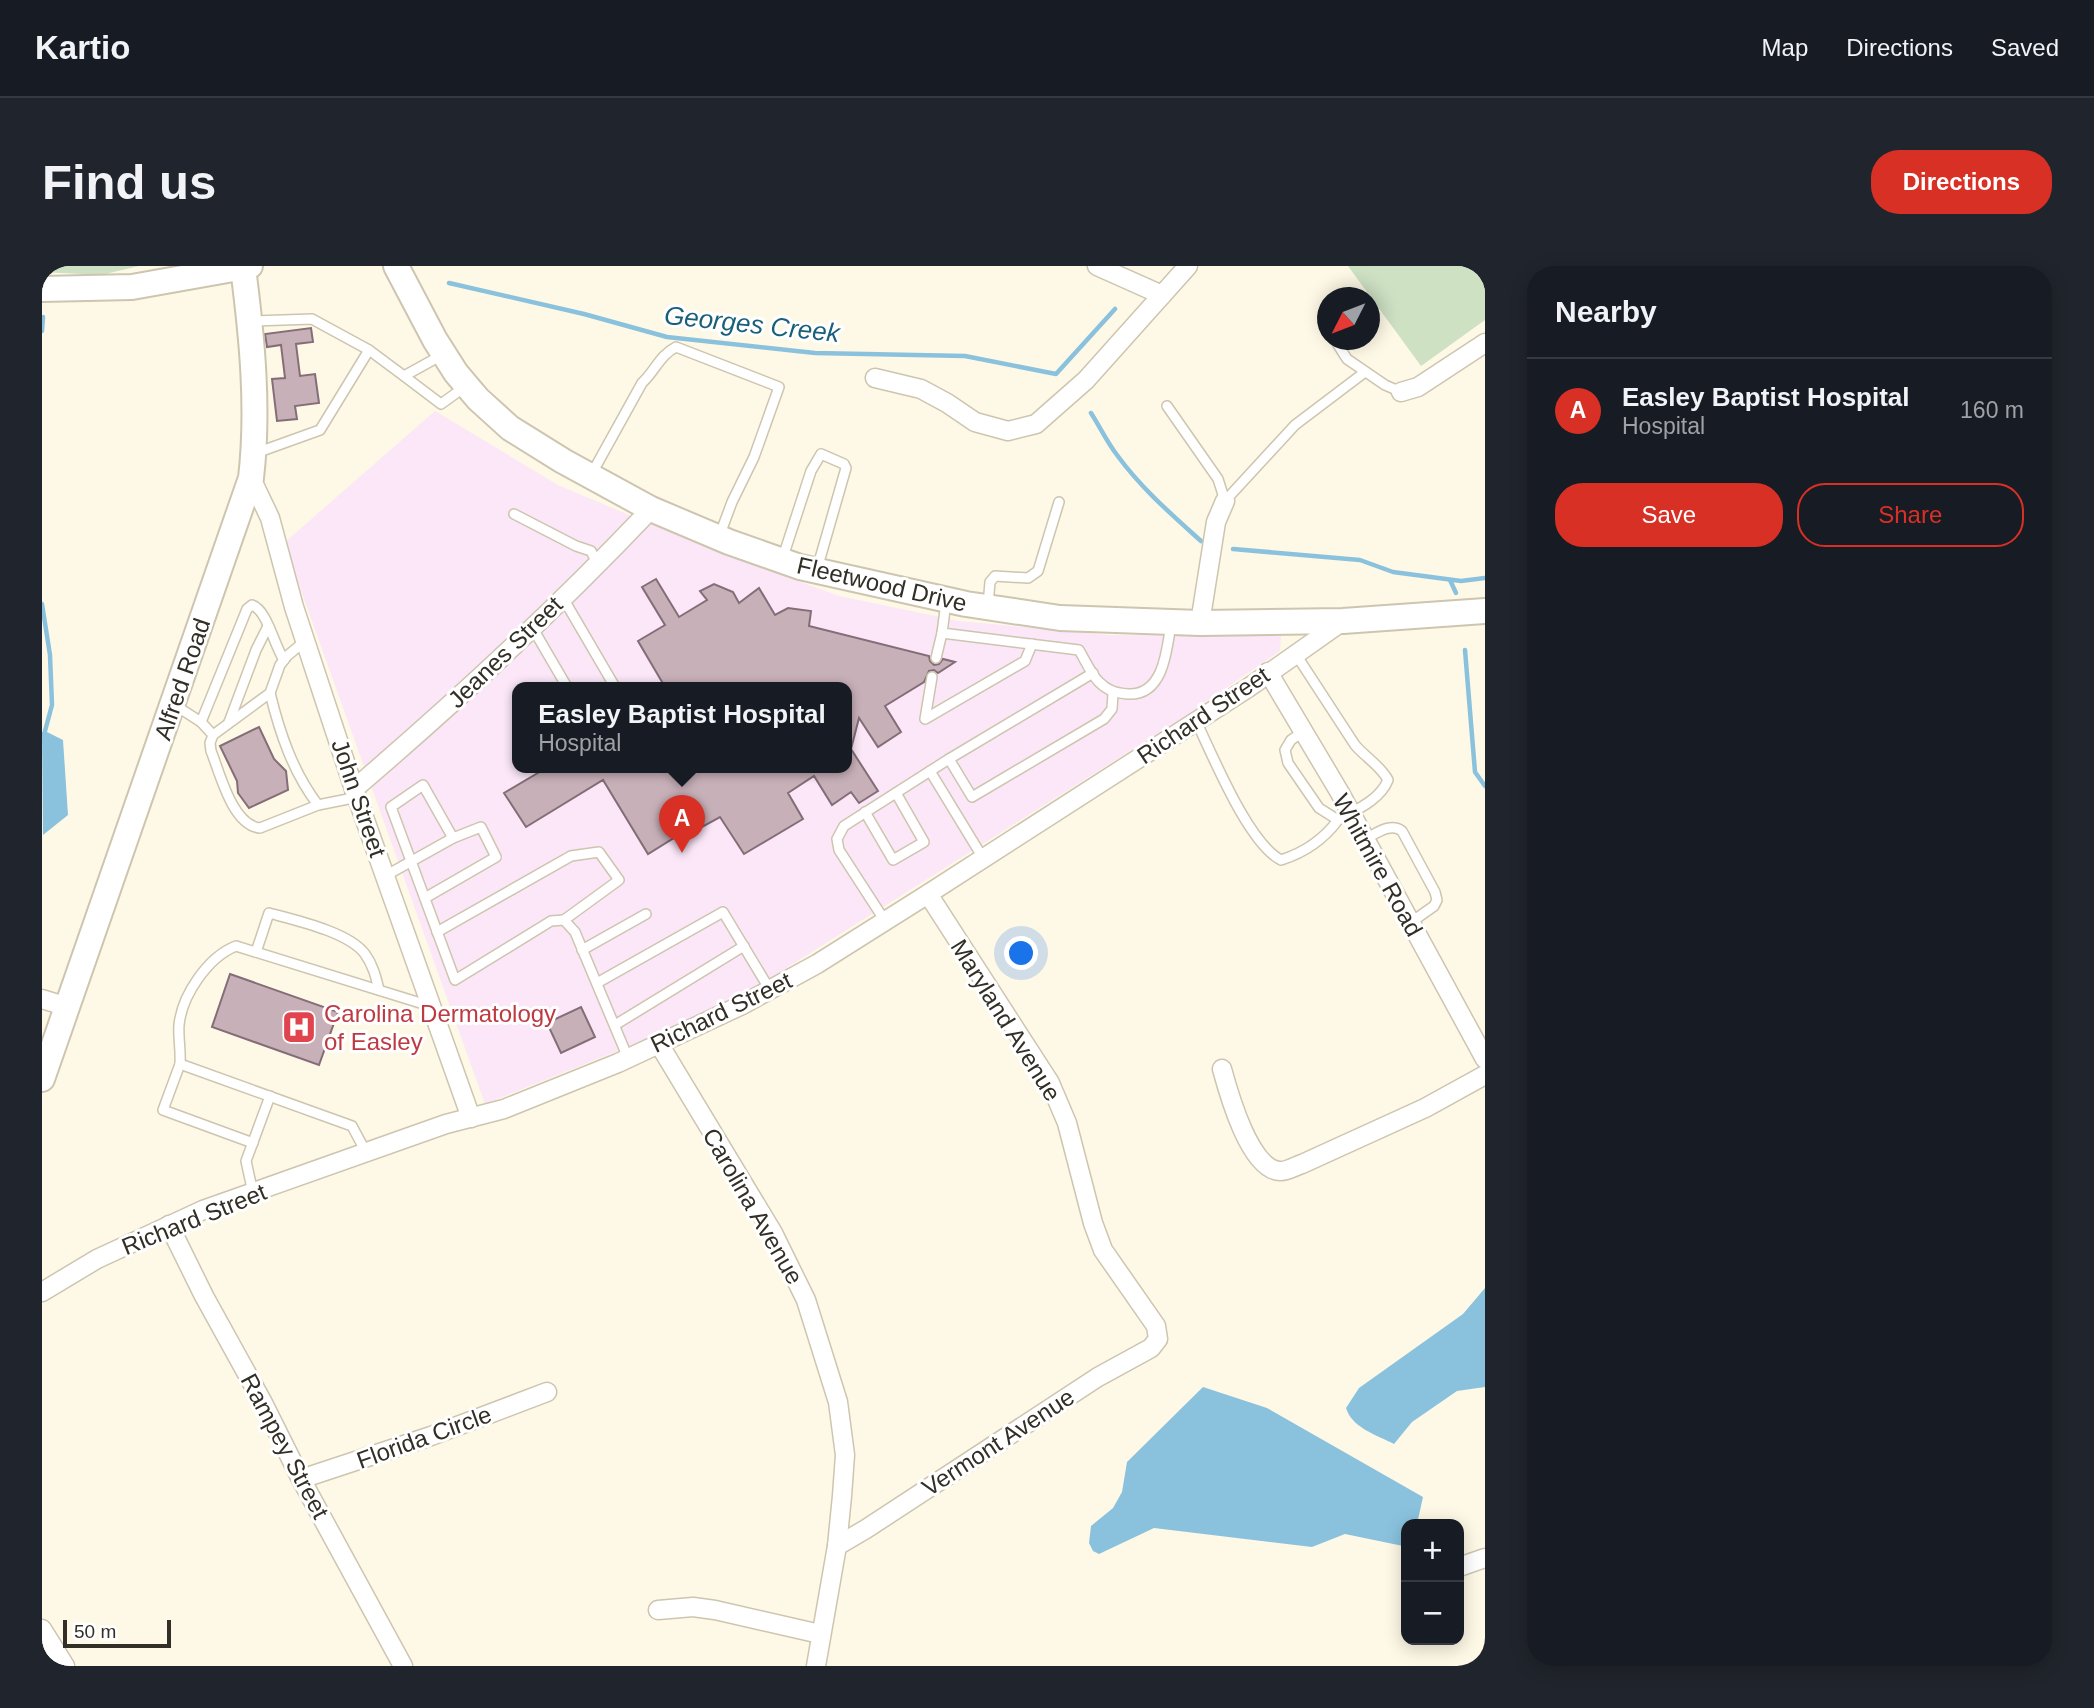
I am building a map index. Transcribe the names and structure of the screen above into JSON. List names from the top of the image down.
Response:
{
  "streets": {
    "street": [
      "Fleetwood Drive",
      "Jeanes Street",
      "Alfred Road",
      "Richard Street",
      "John Street",
      "Whitmire Road",
      "Maryland Avenue",
      "Carolina Avenue",
      "Florida Circle",
      "Vermont Avenue",
      "Rampey Street"
    ]
  },
  "crossings": [
    ["Fleetwood Drive", "Jeanes Street"],
    ["Fleetwood Drive", "Richard Street"],
    ["Jeanes Street", "John Street"],
    ["Alfred Road", "John Street"],
    ["Richard Street", "John Street"],
    ["Richard Street", "Whitmire Road"],
    ["Richard Street", "Maryland Avenue"],
    ["Richard Street", "Carolina Avenue"],
    ["Richard Street", "Rampey Street"],
    ["Maryland Avenue", "Vermont Avenue"],
    ["Carolina Avenue", "Vermont Avenue"],
    ["Florida Circle", "Rampey Street"]
  ],
  "water": ["Georges Creek"],
  "places": {
    "hospital": ["Carolina Dermatology of Easley"]
  },
  "scale_bar": "50 m",
  "north": "bottom left",
  "page": {
    "header": "Kartio",
    "nav": ["Map", "Directions", "Saved"],
    "buttons": [
      "Directions",
      ["Save", "Share"]
    ],
    "title": "Find us",
    "heading": "Nearby",
    "list": [
      {
        "mark": "A",
        "name": "Easley Baptist Hospital",
        "note": "Hospital",
        "value": "160 m"
      }
    ],
    "popup": ["Easley Baptist Hospital", "Hospital"],
    "pins": "A",
    "map_buttons": ["+", "−"],
    "scale": "50 m"
  }
}
